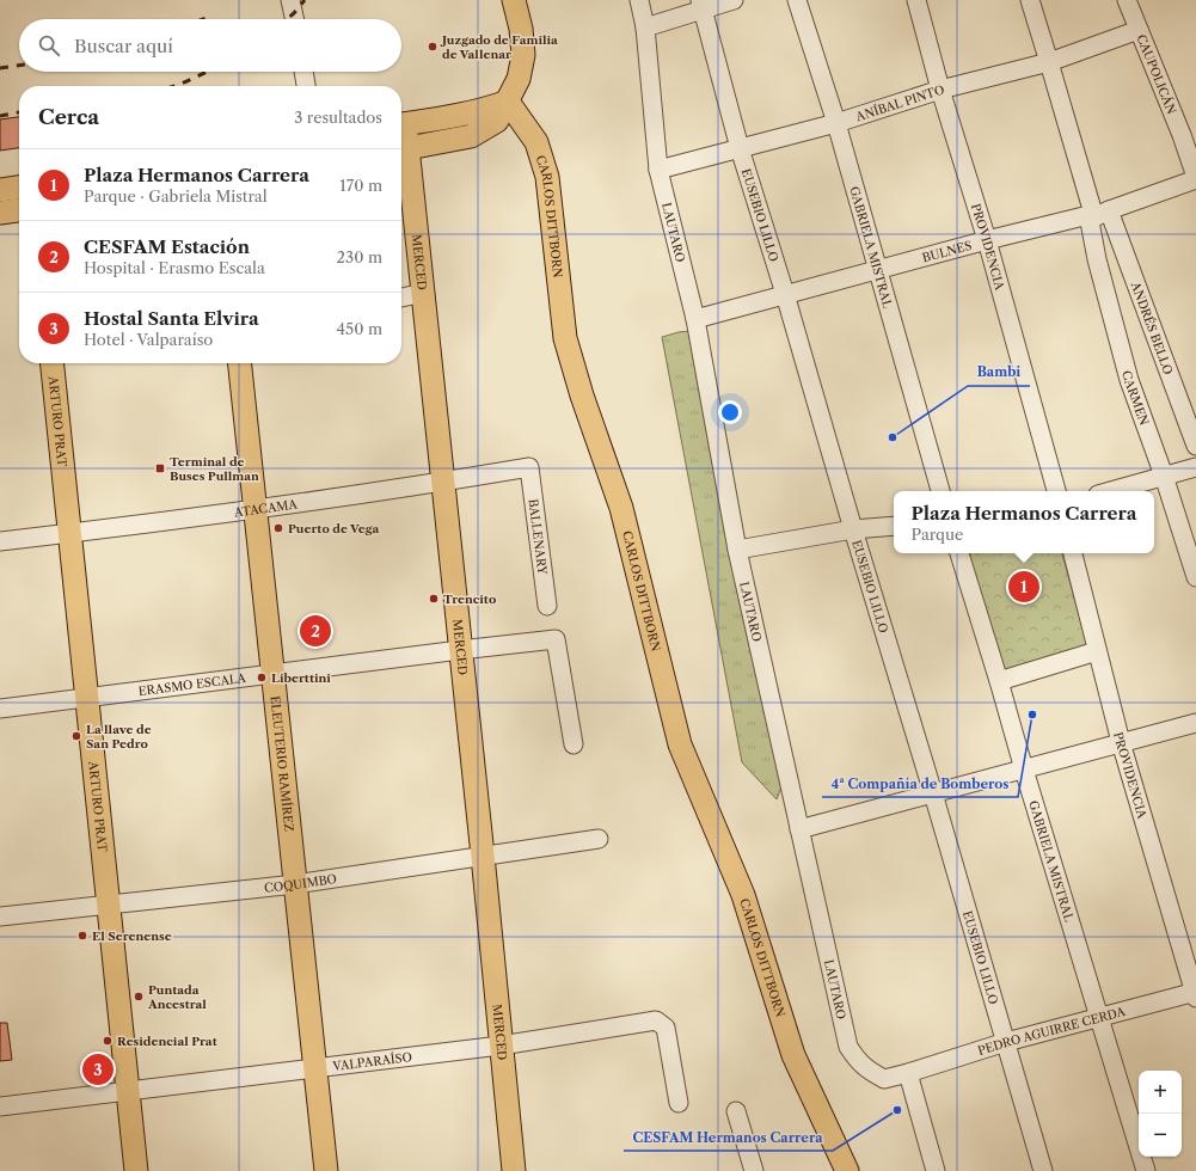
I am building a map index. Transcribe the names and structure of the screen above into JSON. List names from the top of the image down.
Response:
{
  "streets": {
    "main road": [
      "CARLOS DITTBORN",
      "MERCED",
      "ARTURO PRAT",
      "ELEUTERIO RAMÍREZ"
    ],
    "street": [
      "CAUPOLICÁN",
      "ANÍBAL PINTO",
      "EUSEBIO LILLO",
      "LAUTARO",
      "GABRIELA MISTRAL",
      "PROVIDENCIA",
      "BULNES",
      "ANDRÉS BELLO",
      "CARMEN",
      "ATACAMA",
      "BALLENARY",
      "ERASMO ESCALA",
      "COQUIMBO",
      "PEDRO AGUIRRE CERDA",
      "VALPARAÍSO"
    ]
  },
  "crossings": [
    ["CAUPOLICÁN", "ANÍBAL PINTO"],
    ["CAUPOLICÁN", "BULNES"],
    ["ANÍBAL PINTO", "EUSEBIO LILLO"],
    ["ANÍBAL PINTO", "LAUTARO"],
    ["ANÍBAL PINTO", "GABRIELA MISTRAL"],
    ["ANÍBAL PINTO", "PROVIDENCIA"],
    ["ANÍBAL PINTO", "CARMEN"],
    ["EUSEBIO LILLO", "BULNES"],
    ["EUSEBIO LILLO", "PEDRO AGUIRRE CERDA"],
    ["LAUTARO", "BULNES"],
    ["LAUTARO", "PEDRO AGUIRRE CERDA"],
    ["GABRIELA MISTRAL", "BULNES"],
    ["GABRIELA MISTRAL", "PEDRO AGUIRRE CERDA"],
    ["PROVIDENCIA", "BULNES"],
    ["PROVIDENCIA", "PEDRO AGUIRRE CERDA"],
    ["BULNES", "ANDRÉS BELLO"],
    ["BULNES", "CARMEN"],
    ["MERCED", "ATACAMA"],
    ["MERCED", "ERASMO ESCALA"],
    ["MERCED", "COQUIMBO"],
    ["MERCED", "VALPARAÍSO"],
    ["ANDRÉS BELLO", "CARMEN"],
    ["ARTURO PRAT", "ATACAMA"],
    ["ARTURO PRAT", "ERASMO ESCALA"],
    ["ARTURO PRAT", "COQUIMBO"],
    ["ARTURO PRAT", "VALPARAÍSO"],
    ["ATACAMA", "BALLENARY"],
    ["ATACAMA", "ELEUTERIO RAMÍREZ"],
    ["ERASMO ESCALA", "ELEUTERIO RAMÍREZ"],
    ["ELEUTERIO RAMÍREZ", "COQUIMBO"],
    ["ELEUTERIO RAMÍREZ", "VALPARAÍSO"]
  ],
  "places": {
    "other": [
      "Juzgado de Familia de Vallenar",
      "Bambi",
      "Puerto de Vega",
      "Trencito",
      "Liberttini",
      "4ª Compañía de Bomberos",
      "La llave de San Pedro",
      "El Serenense",
      "Puntada Ancestral",
      "Residencial Prat",
      "CESFAM Hermanos Carrera"
    ],
    "transit": ["Terminal de Buses Pullman"]
  },
  "page": {
    "search": "Buscar aquí",
    "heading": ["Cerca", "3 resultados"],
    "list": [
      {
        "mark": "1",
        "name": "Plaza Hermanos Carrera",
        "note": "Parque · Gabriela Mistral",
        "value": "170 m"
      },
      {
        "mark": "2",
        "name": "CESFAM Estación",
        "note": "Hospital · Erasmo Escala",
        "value": "230 m"
      },
      {
        "mark": "3",
        "name": "Hostal Santa Elvira",
        "note": "Hotel · Valparaíso",
        "value": "450 m"
      }
    ],
    "popup": ["Plaza Hermanos Carrera", "Parque"],
    "pins": ["1", "2", "3"],
    "map_buttons": ["+", "−"]
  }
}
